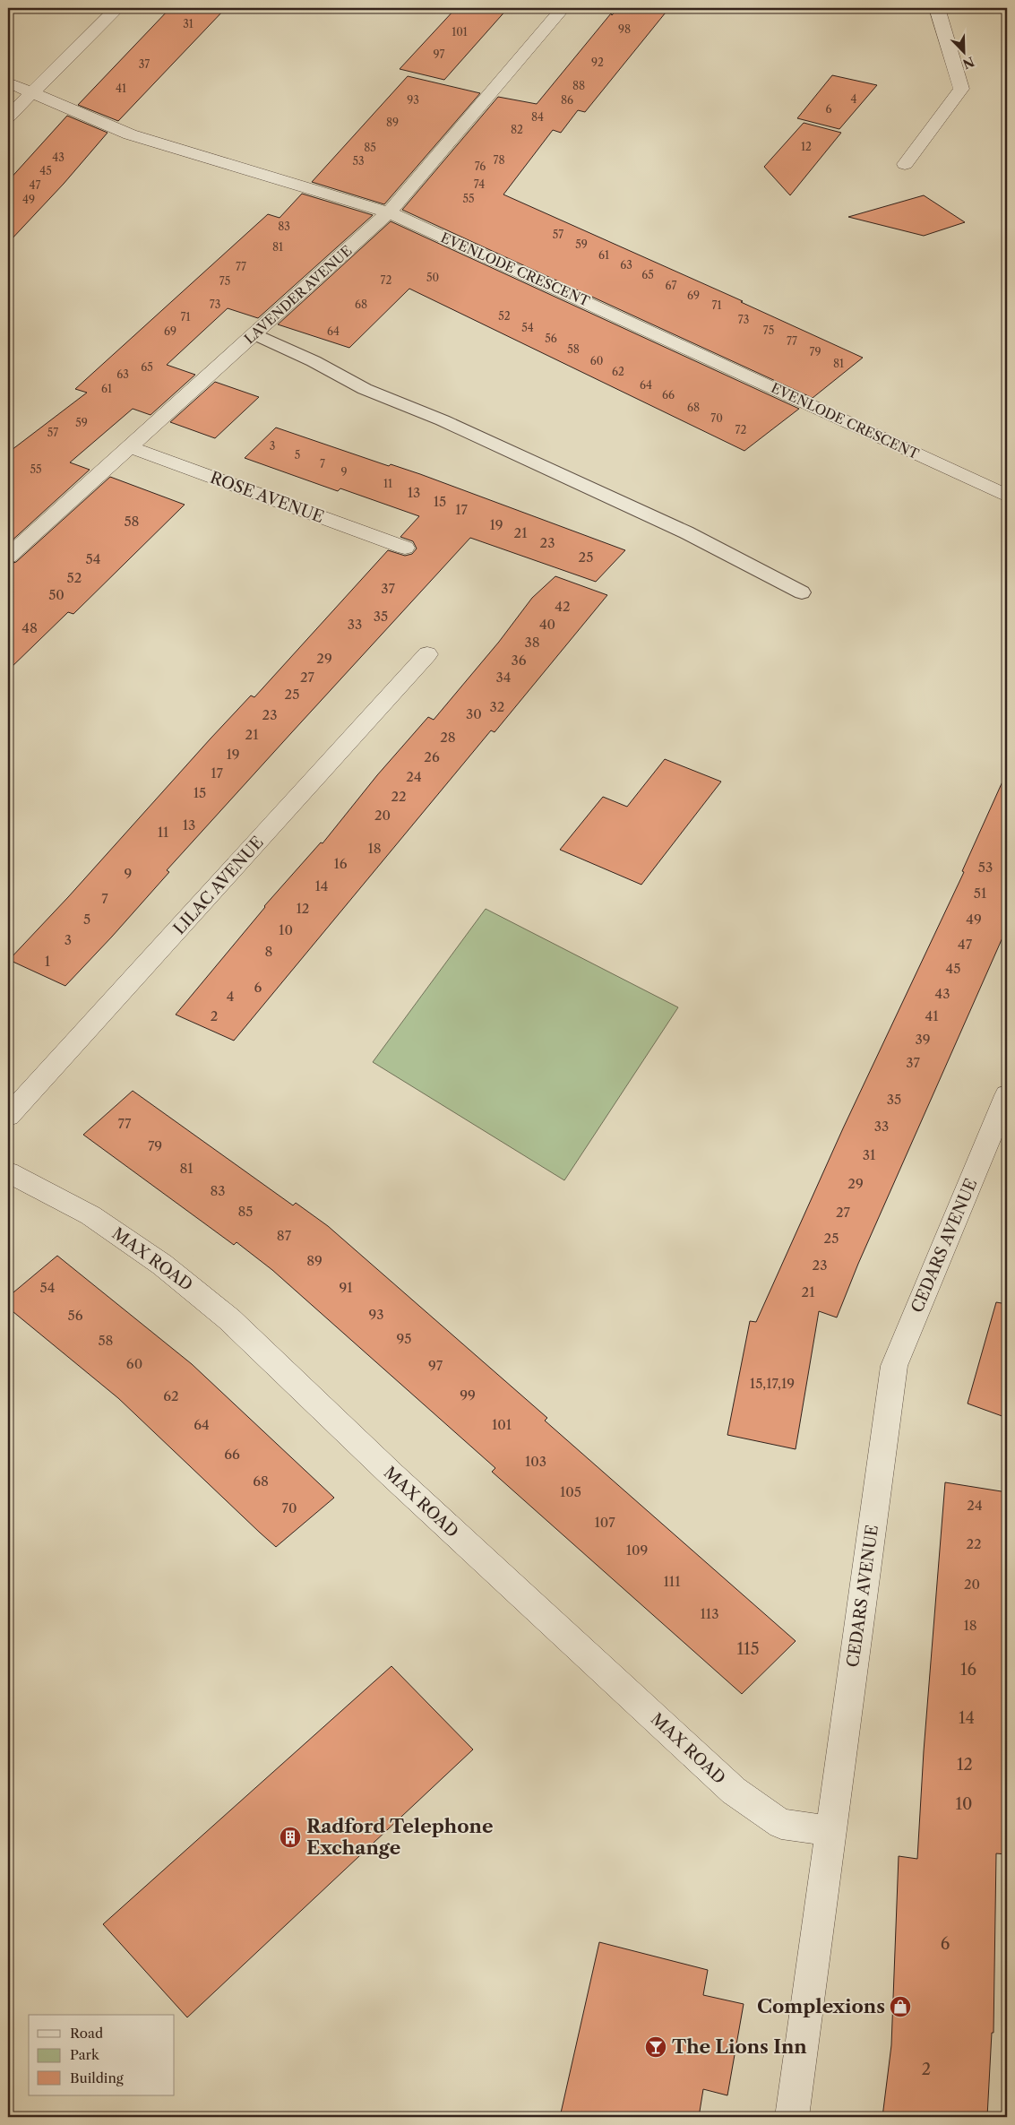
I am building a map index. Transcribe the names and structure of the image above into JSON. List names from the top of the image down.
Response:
{
  "streets": {
    "street": [
      "EVENLODE CRESCENT",
      "LAVENDER AVENUE",
      "ROSE AVENUE",
      "LILAC AVENUE",
      "CEDARS AVENUE",
      "MAX ROAD"
    ]
  },
  "crossings": [
    ["EVENLODE CRESCENT", "LAVENDER AVENUE"],
    ["LAVENDER AVENUE", "ROSE AVENUE"],
    ["CEDARS AVENUE", "MAX ROAD"]
  ],
  "places": {
    "building": ["Radford Telephone Exchange"],
    "shop": ["Complexions"],
    "bar": ["The Lions Inn"]
  },
  "house_numbers": [
    "31",
    "98",
    "101",
    "97",
    "92",
    "37",
    "88",
    "41",
    "4",
    "93",
    "86",
    "6",
    "84",
    "89",
    "82",
    "12",
    "85",
    "43",
    "78",
    "53",
    "76",
    "45",
    "74",
    "47",
    "55",
    "49",
    "83",
    "57",
    "59",
    "81",
    "61",
    "63",
    "77",
    "65",
    "50",
    "72",
    "75",
    "67",
    "69",
    "73",
    "68",
    "71",
    "52",
    "71",
    "73",
    "54",
    "75",
    "69",
    "64",
    "56",
    "77",
    "58",
    "79",
    "60",
    "81",
    "65",
    "62",
    "63",
    "64",
    "61",
    "66",
    "68",
    "70",
    "59",
    "72",
    "57",
    "3",
    "5",
    "7",
    "55",
    "9",
    "11",
    "13",
    "15",
    "17",
    "58",
    "19",
    "21",
    "23",
    "25",
    "54",
    "52",
    "37",
    "50",
    "42",
    "35",
    "33",
    "40",
    "48",
    "38",
    "29",
    "36",
    "27",
    "34",
    "25",
    "32",
    "30",
    "23",
    "21",
    "28",
    "19",
    "26",
    "17",
    "24",
    "15",
    "22",
    "20",
    "13",
    "11",
    "18",
    "16",
    "53",
    "9",
    "14",
    "51",
    "7",
    "12",
    "5",
    "49",
    "10",
    "3",
    "47",
    "8",
    "1",
    "45",
    "6",
    "43",
    "4",
    "2",
    "41",
    "39",
    "37",
    "35",
    "77",
    "33",
    "79",
    "31",
    "81",
    "29",
    "83",
    "85",
    "27",
    "87",
    "25",
    "89",
    "23",
    "54",
    "91",
    "21",
    "93",
    "56",
    "95",
    "58",
    "60",
    "97",
    "15,17,19",
    "99",
    "62",
    "64",
    "101",
    "66",
    "103",
    "68",
    "105",
    "24",
    "70",
    "107",
    "22",
    "109",
    "111",
    "20",
    "113",
    "18",
    "115",
    "16",
    "14",
    "12",
    "10",
    "6",
    "2"
  ],
  "legend": ["Road", "Park", "Building"],
  "north": "bottom right"
}
